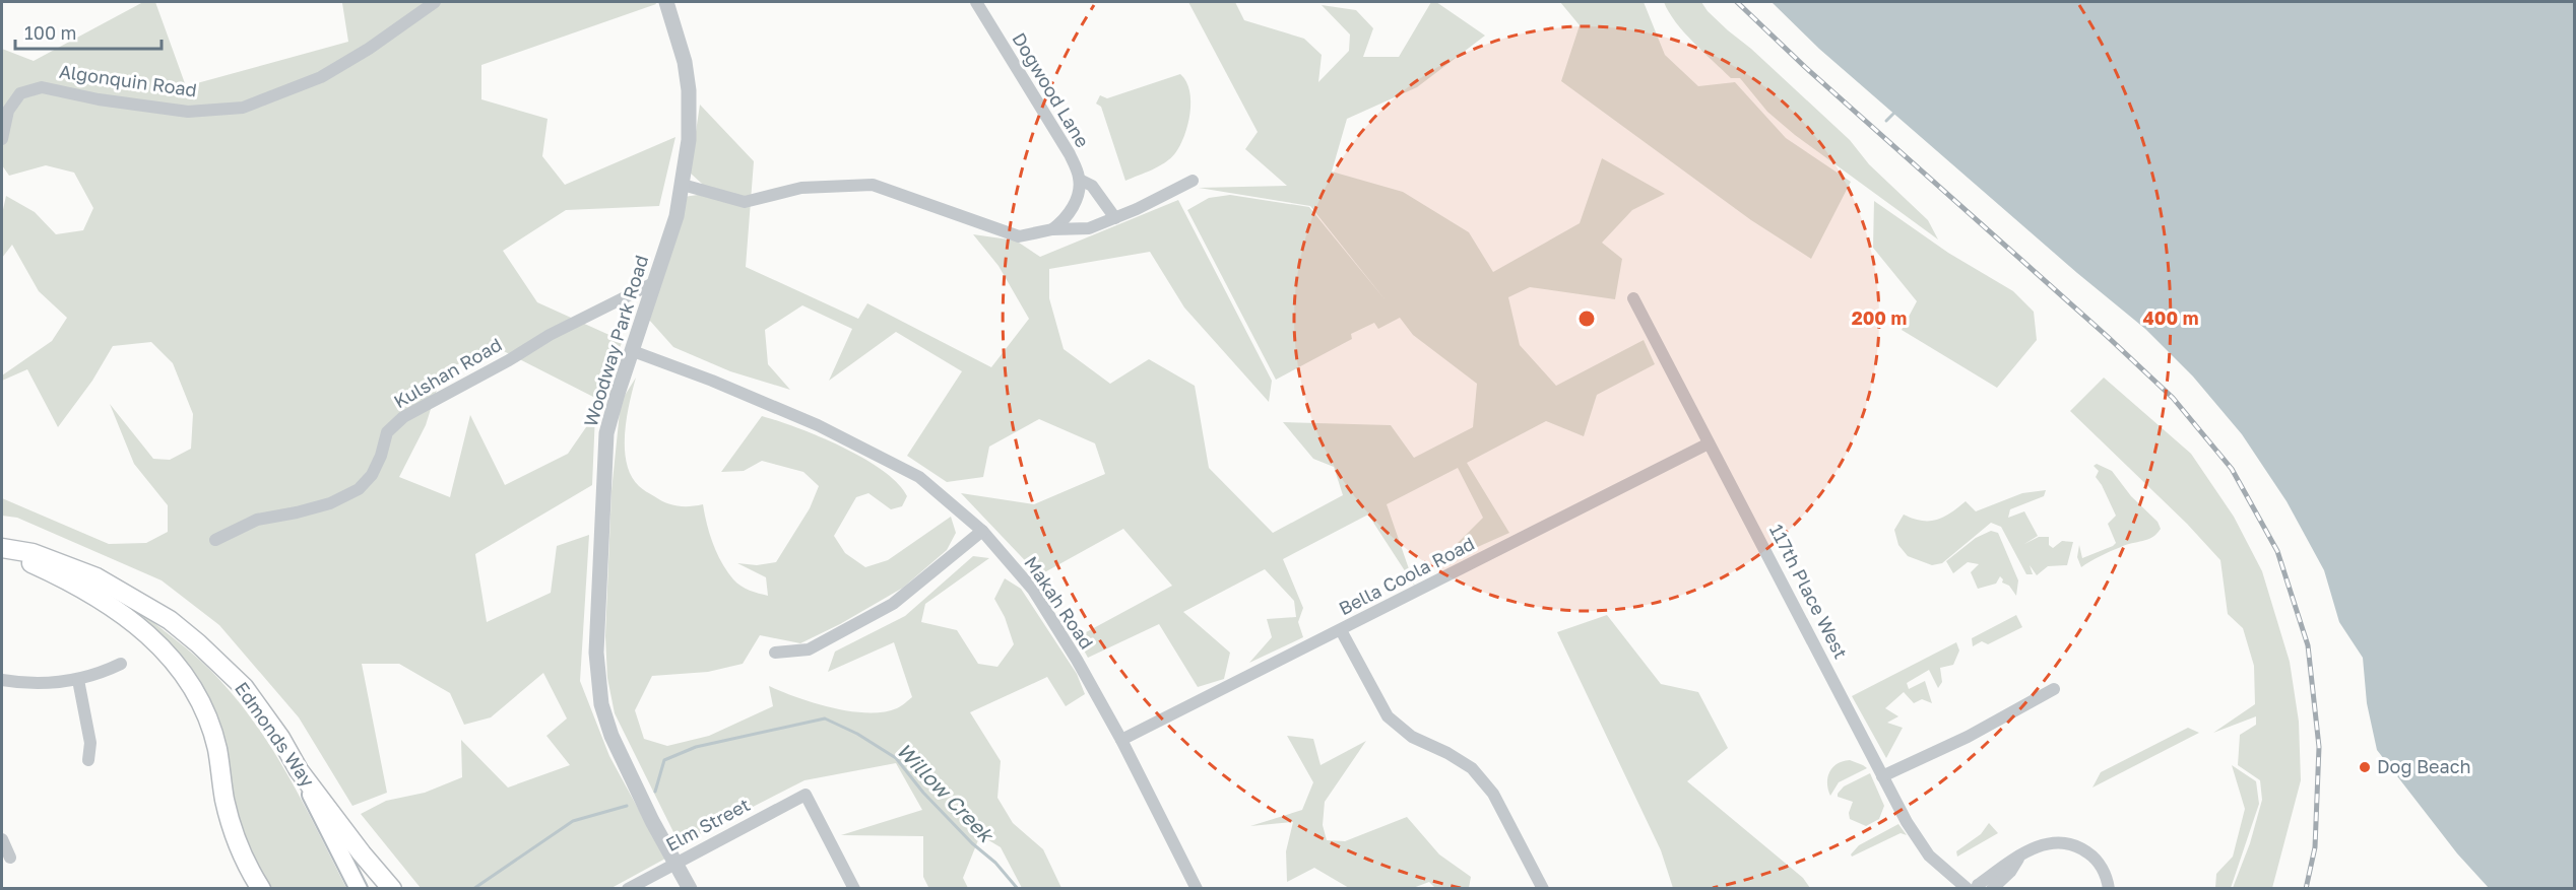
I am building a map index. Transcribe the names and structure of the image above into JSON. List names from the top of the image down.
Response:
{
  "streets": {
    "main road": ["Edmonds Way"],
    "street": [
      "Algonquin Road",
      "Dogwood Lane",
      "Woodway Park Road",
      "Kulshan Road",
      "Bella Coola Road",
      "117th Place West",
      "Makah Road",
      "Elm Street"
    ]
  },
  "crossings": [
    ["Woodway Park Road", "Kulshan Road"],
    ["Woodway Park Road", "Makah Road"],
    ["Woodway Park Road", "Elm Street"],
    ["Bella Coola Road", "117th Place West"],
    ["Bella Coola Road", "Makah Road"]
  ],
  "water": ["Willow Creek"],
  "places": ["Dog Beach"],
  "scale_bar": "100 m",
  "rings": ["200 m", "400 m"]
}
